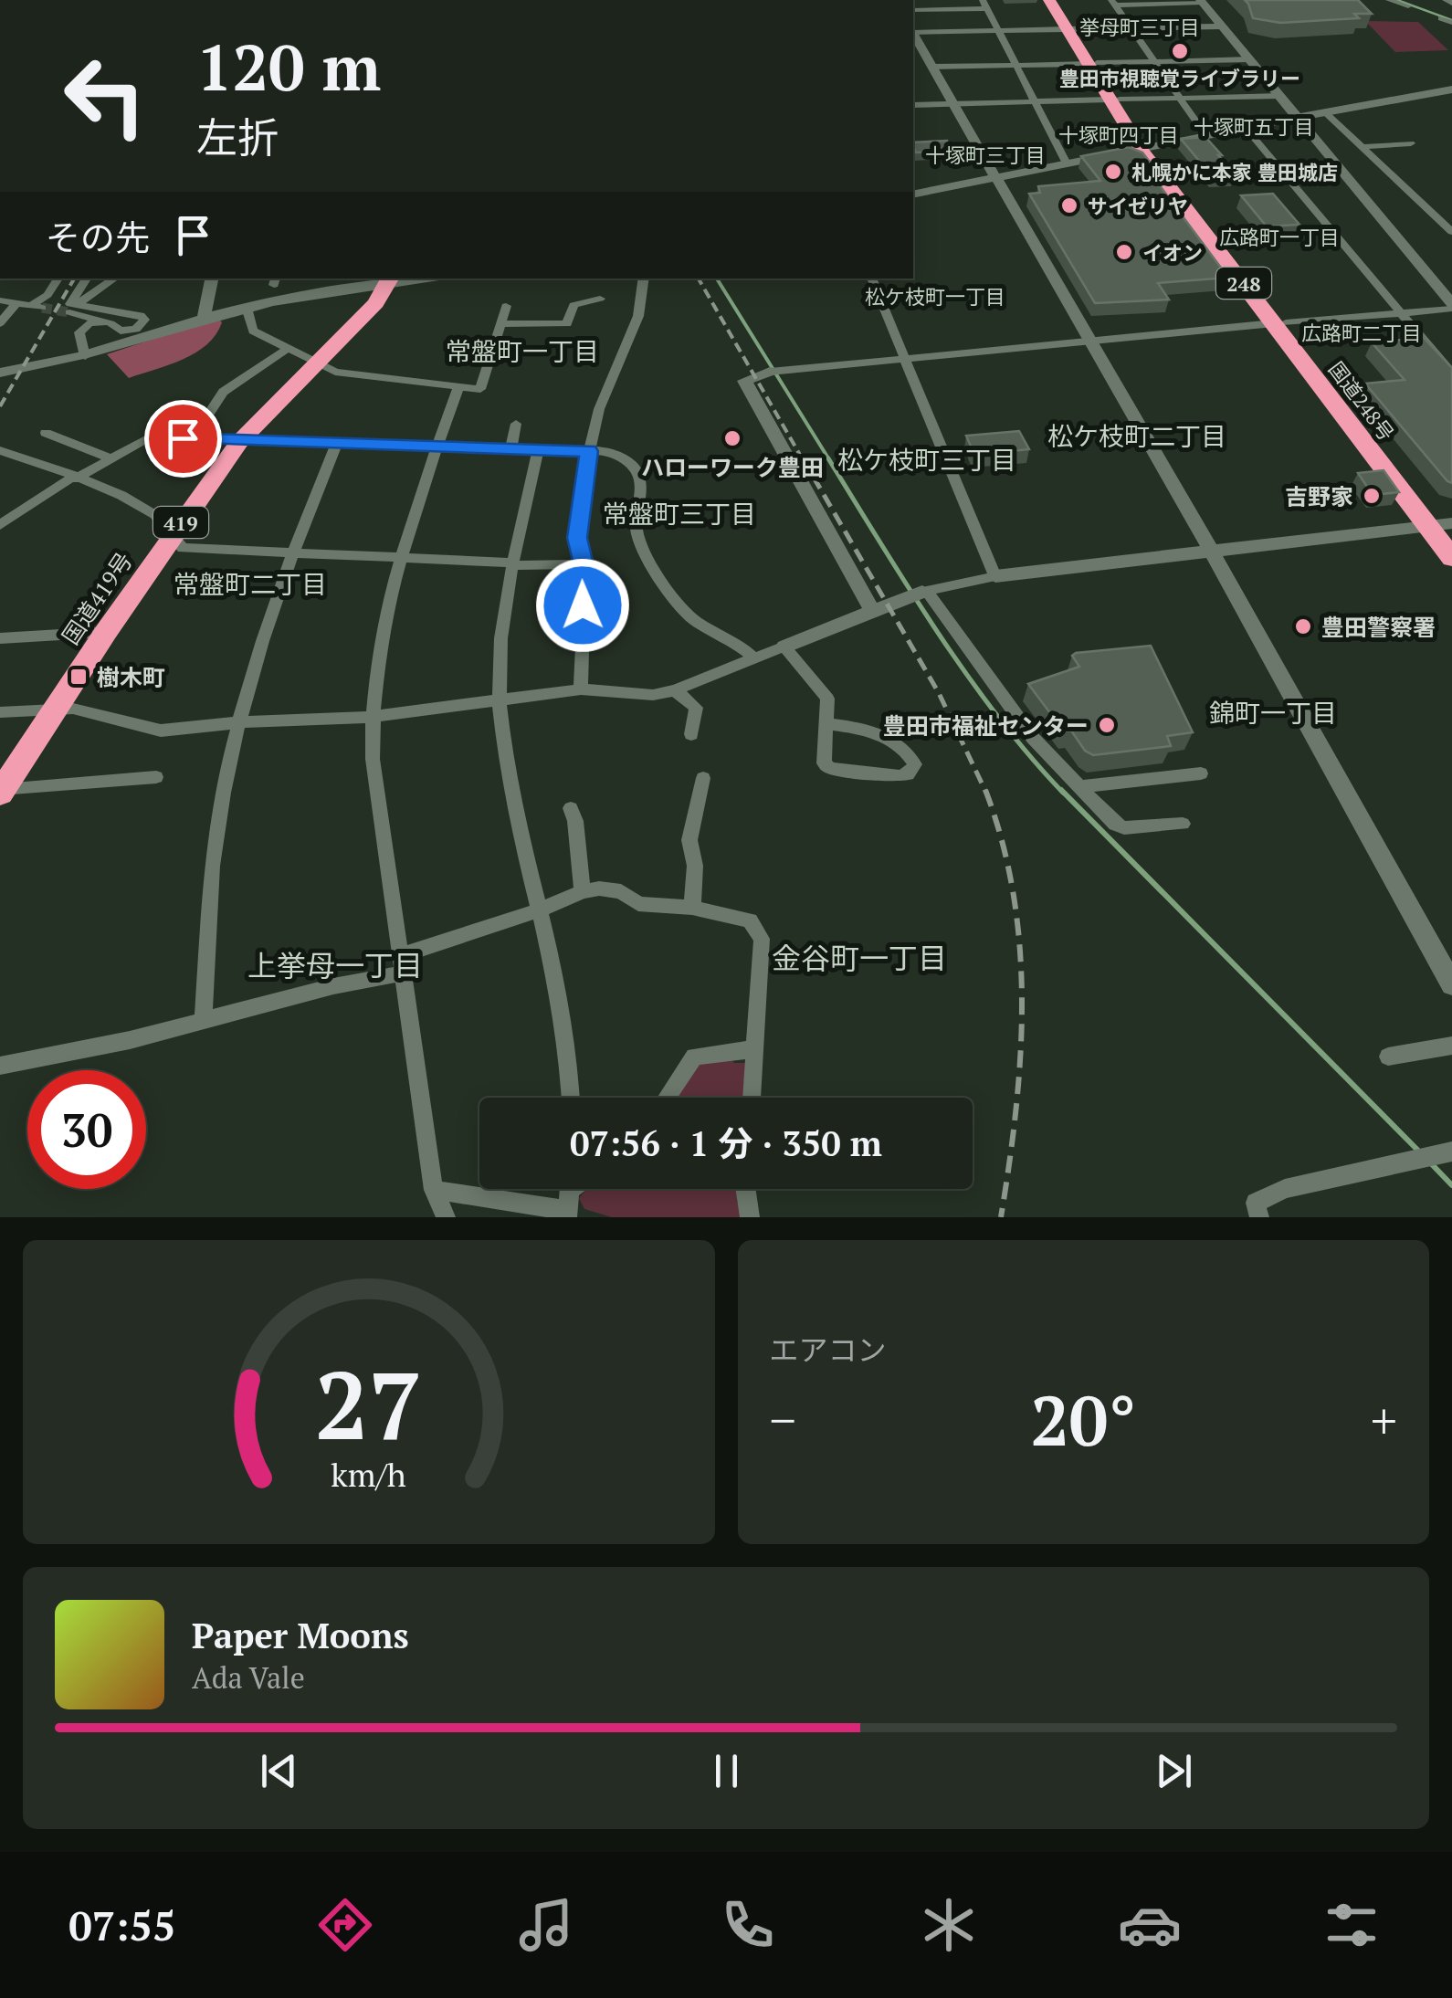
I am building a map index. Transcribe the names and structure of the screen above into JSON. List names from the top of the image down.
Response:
{
  "streets": {
    "highway": [
      "248",
      "国道248号",
      "419",
      "国道419号"
    ]
  },
  "districts": [
    "挙母町三丁目",
    "十塚町五丁目",
    "十塚町四丁目",
    "十塚町三丁目",
    "広路町一丁目",
    "松ケ枝町一丁目",
    "広路町二丁目",
    "常盤町一丁目",
    "松ケ枝町二丁目",
    "松ケ枝町三丁目",
    "常盤町三丁目",
    "常盤町二丁目",
    "錦町一丁目",
    "金谷町一丁目",
    "上挙母一丁目"
  ],
  "places": {
    "other": [
      "豊田市視聴覚ライブラリー",
      "札幌かに本家 豊田城店",
      "サイゼリヤ",
      "イオン",
      "ハローワーク豊田",
      "吉野家",
      "豊田警察署",
      "豊田市福祉センター"
    ],
    "transit": ["樹木町"]
  },
  "page": {
    "turn": ["120 m", "左折"],
    "then": "その先",
    "limit": "30",
    "trip": "07:56 · 1 分 · 350 m",
    "tile": "エアコン",
    "heat": ["−", "20°", "+"],
    "song": ["Paper Moons", "Ada Vale"],
    "tabs": "07:55",
    "gauge": ["27", "km/h"]
  }
}
